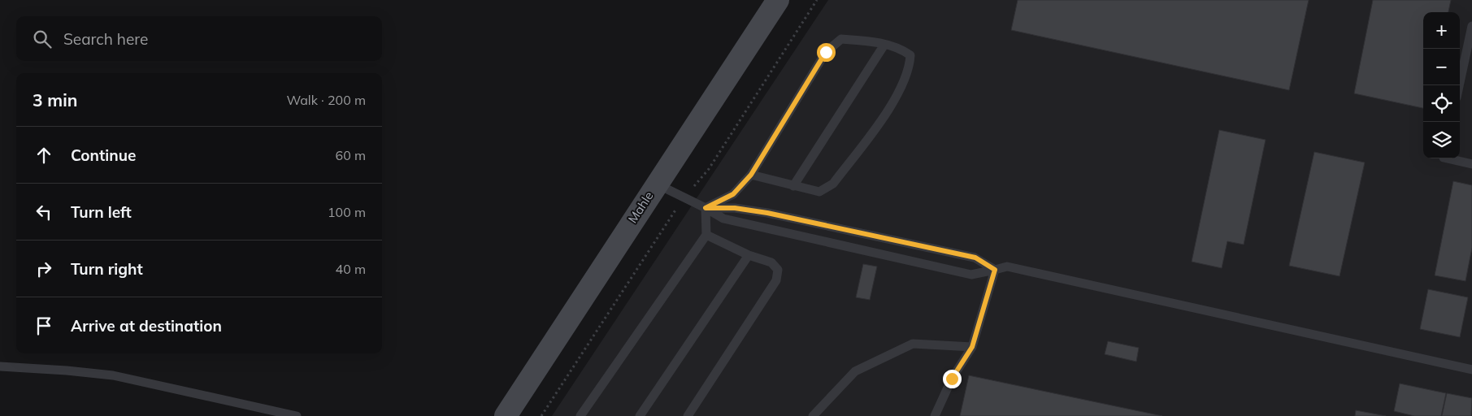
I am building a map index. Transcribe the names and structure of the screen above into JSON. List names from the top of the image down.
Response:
{
  "streets": {
    "street": ["Mahle"]
  },
  "page": {
    "map_buttons": ["+", "−"],
    "search": "Search here",
    "heading": ["3 min", "Walk · 200 m"],
    "list": [
      ["Continue", "60 m"],
      ["Turn left", "100 m"],
      ["Turn right", "40 m"],
      "Arrive at destination"
    ]
  }
}
